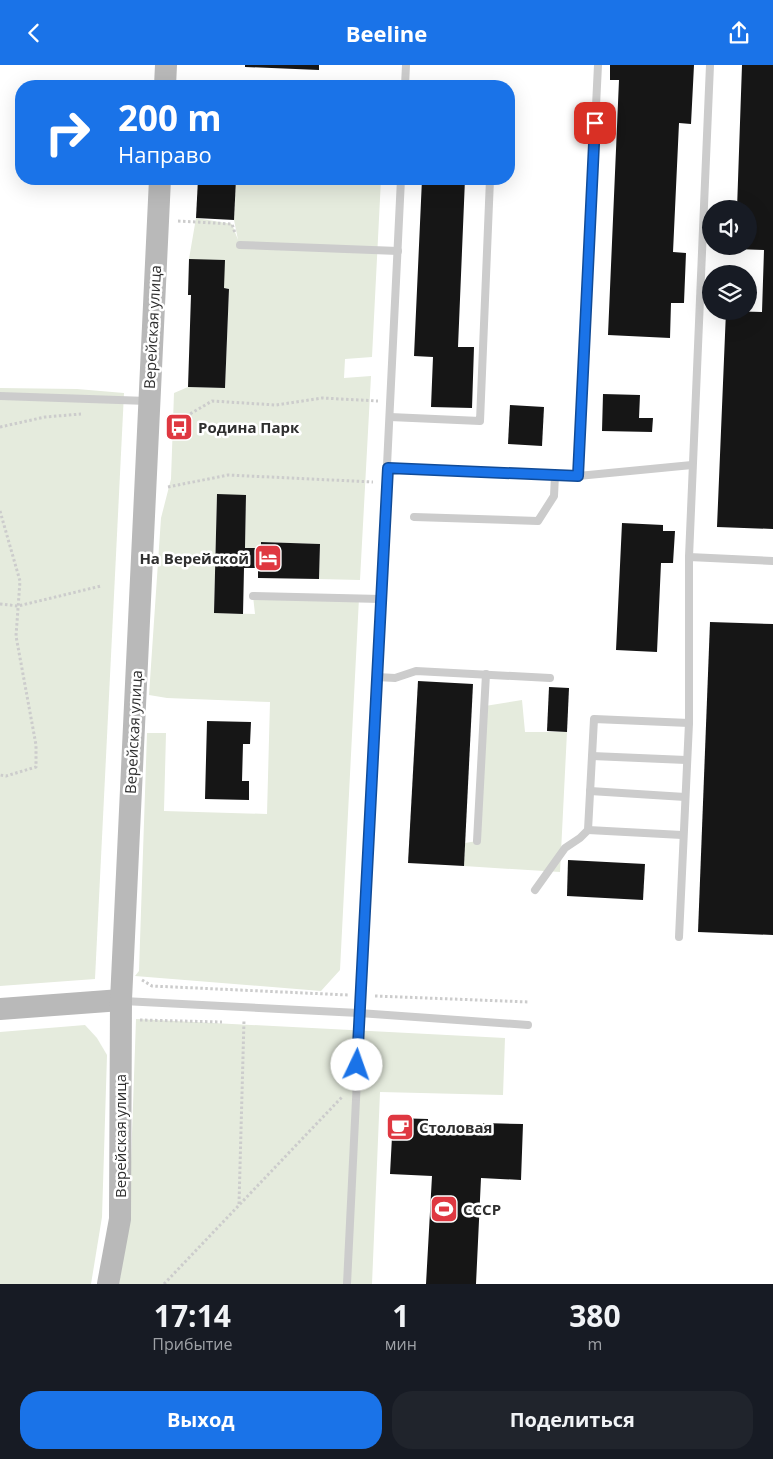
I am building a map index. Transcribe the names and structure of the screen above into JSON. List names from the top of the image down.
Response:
{
  "streets": {
    "street": ["Верейская улица"]
  },
  "places": {
    "bus stop": ["Родина Парк"],
    "hotel": ["На Верейской"],
    "cafe": ["Столовая"],
    "sports": ["СССР"]
  },
  "page": {
    "header": "Beeline",
    "turn": ["200 m", "Направо"],
    "eta": [
      "17:14",
      "Прибытие",
      "1",
      "мин",
      "380",
      "m"
    ],
    "buttons": ["Выход", "Поделиться"]
  }
}
